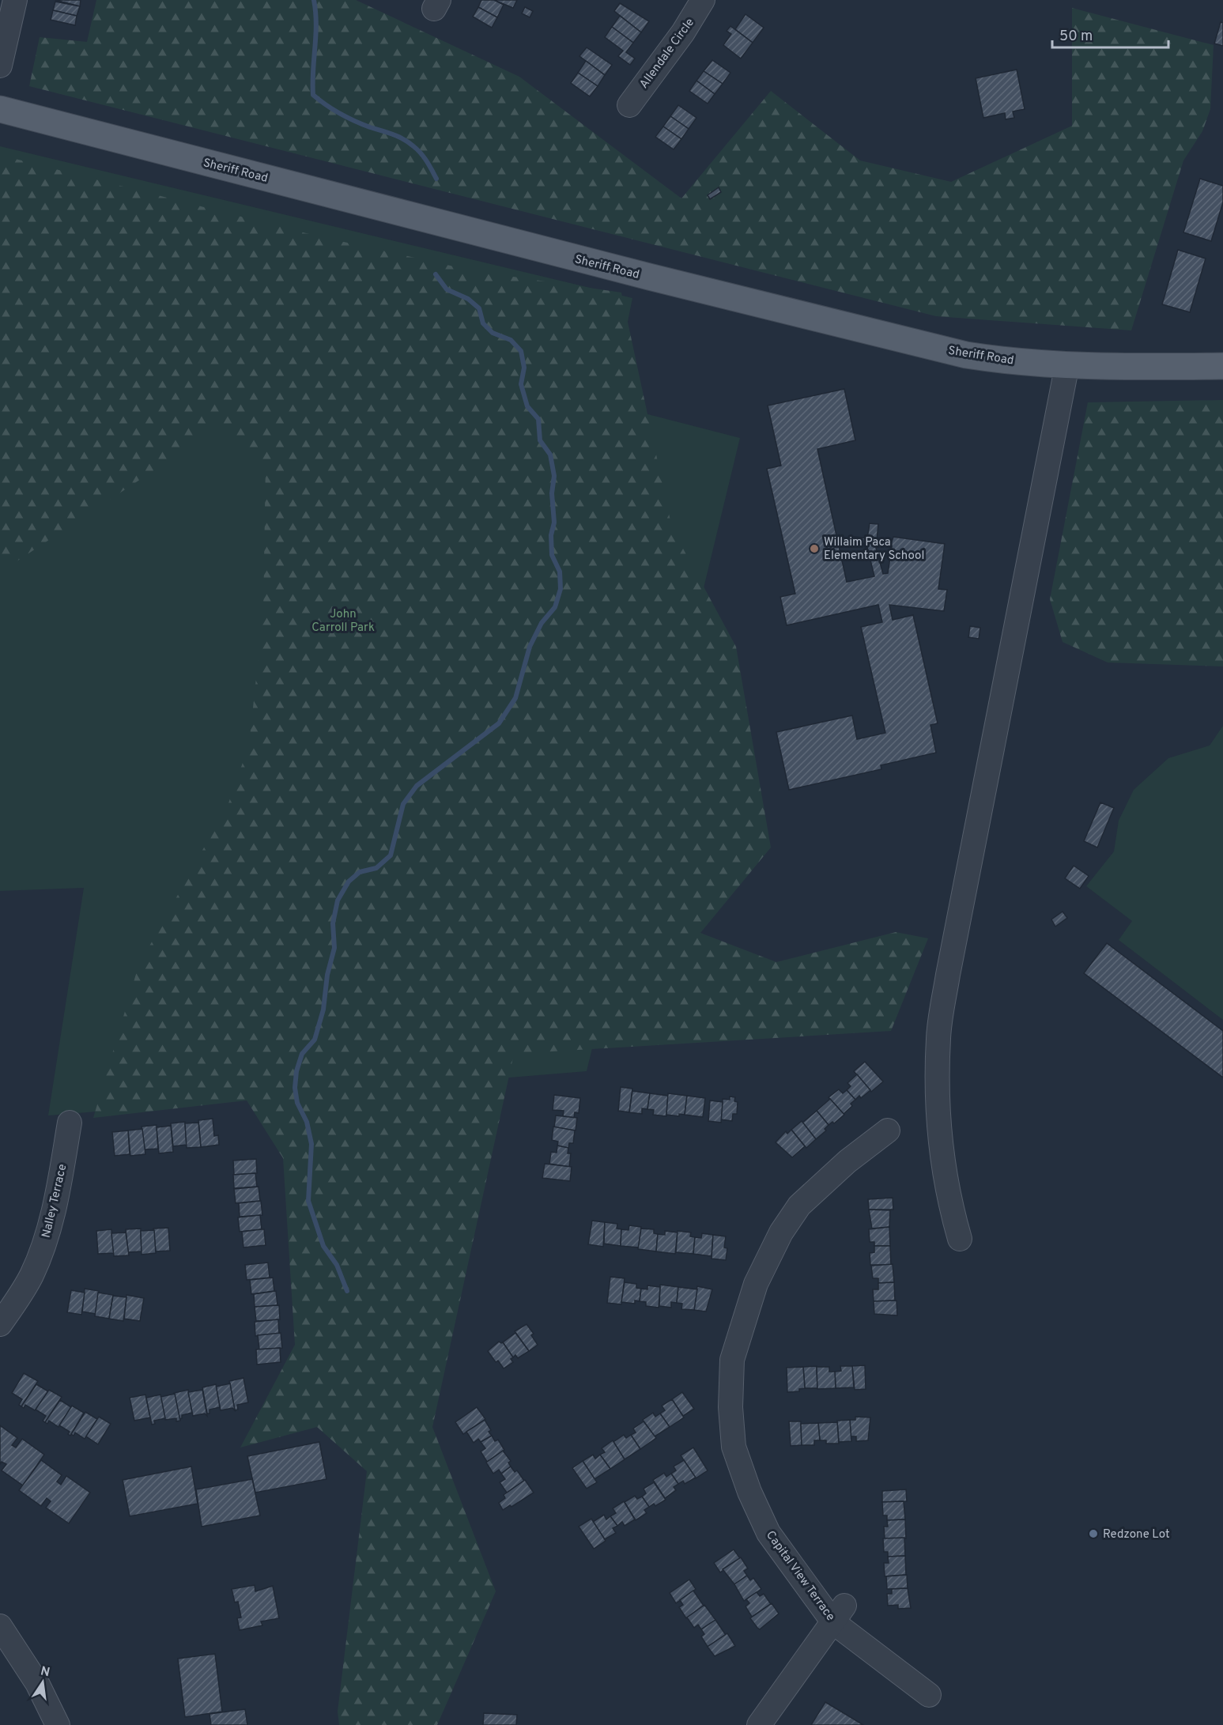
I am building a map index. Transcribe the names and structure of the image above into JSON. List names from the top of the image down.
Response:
{
  "streets": {
    "main road": ["Sheriff Road"],
    "street": ["Allendale Circle", "Nalley Terrace", "Capital View Terrace"]
  },
  "parks": ["John Carroll Park"],
  "places": ["Willaim Paca Elementary School", "Redzone Lot"],
  "scale_bar": "50 m",
  "north": "top"
}
